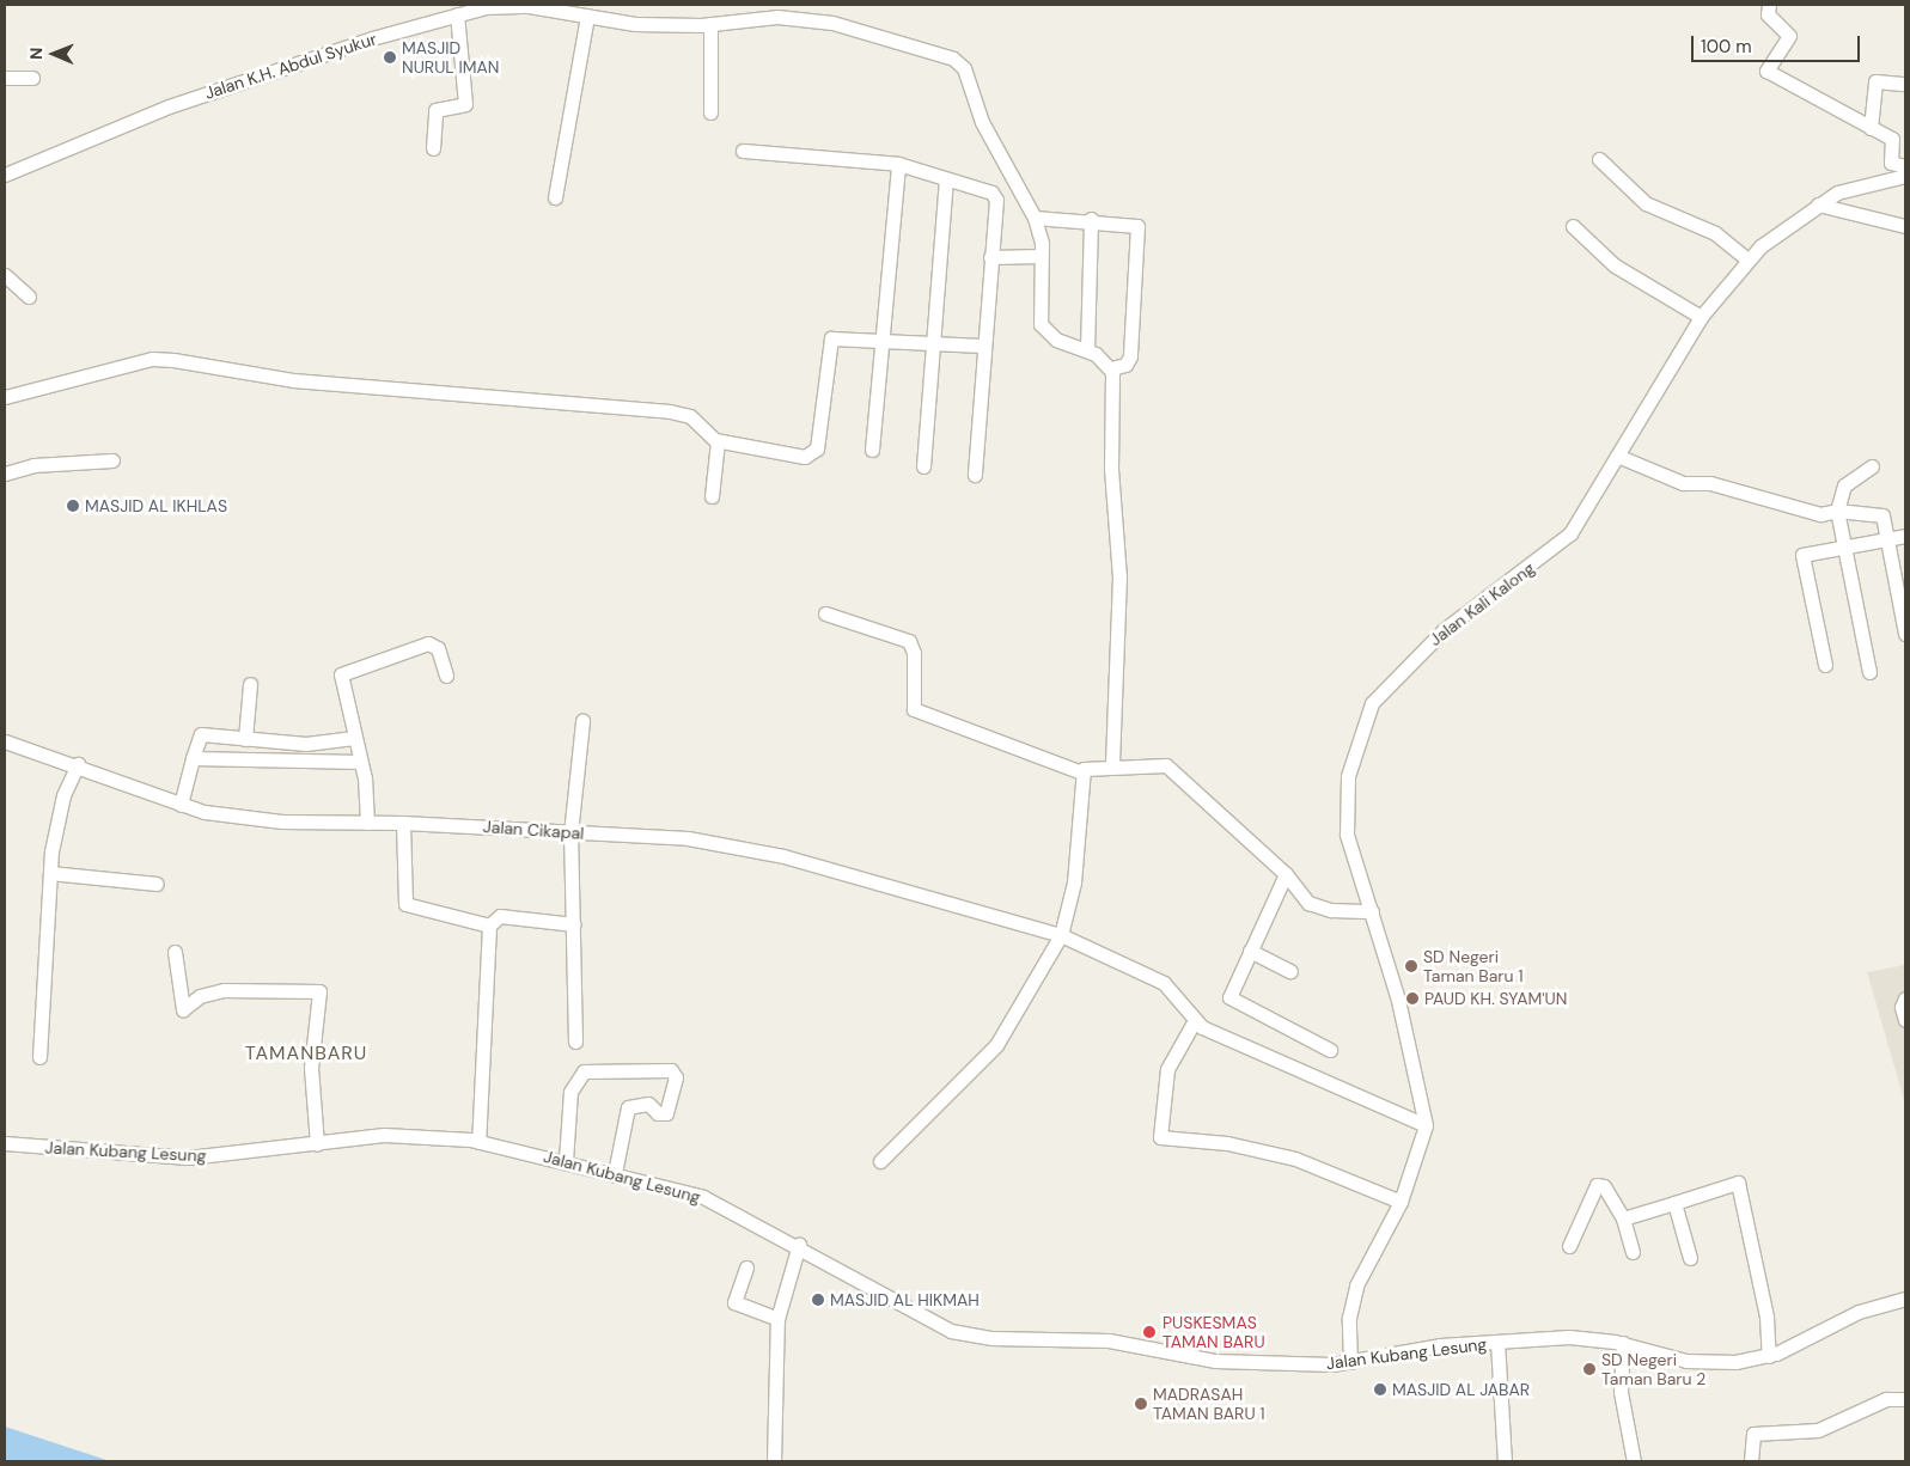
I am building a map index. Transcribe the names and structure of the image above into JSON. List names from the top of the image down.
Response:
{
  "streets": {
    "street": [
      "Jalan K.H. Abdul Syukur",
      "Jalan Kali Kalong",
      "Jalan Cikapal",
      "Jalan Kubang Lesung"
    ]
  },
  "crossings": [
    ["Jalan Kali Kalong", "Jalan Kubang Lesung"]
  ],
  "districts": ["TAMANBARU"],
  "places": [
    "MASJID NURUL IMAN",
    "MASJID AL IKHLAS",
    "SD Negeri Taman Baru 1",
    "PAUD KH. SYAM'UN",
    "MASJID AL HIKMAH",
    "PUSKESMAS TAMAN BARU",
    "SD Negeri Taman Baru 2",
    "MASJID AL JABAR",
    "MADRASAH TAMAN BARU 1"
  ],
  "scale_bar": "100 m",
  "north": "left"
}
